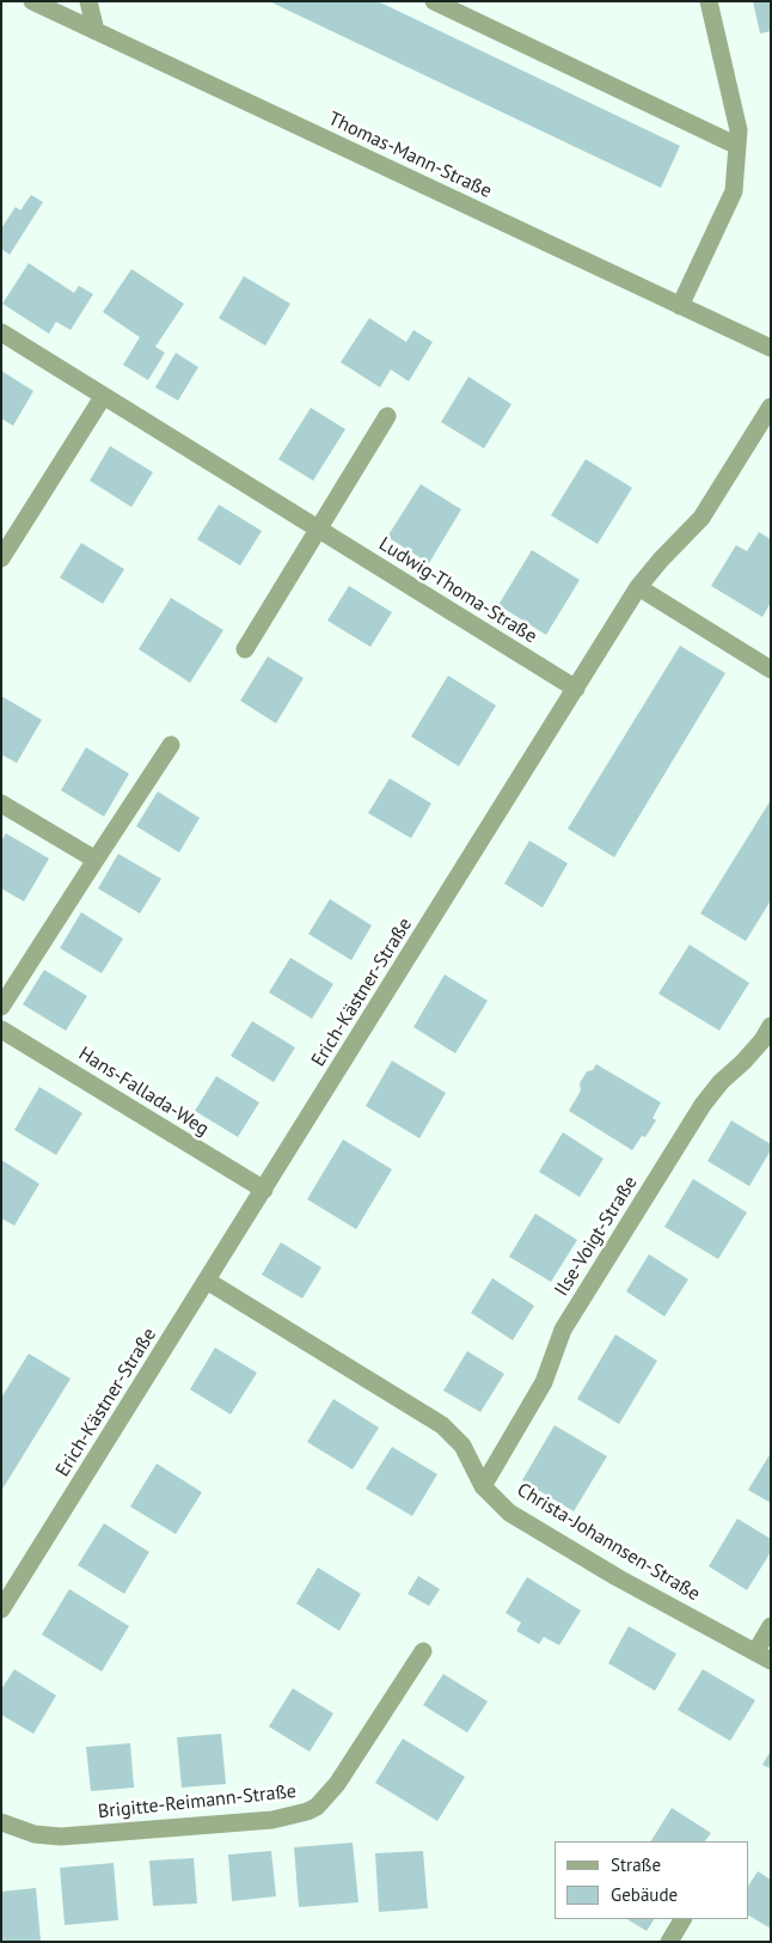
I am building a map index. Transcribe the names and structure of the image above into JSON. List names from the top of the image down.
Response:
{
  "streets": {
    "street": [
      "Thomas-Mann-Straße",
      "Ludwig-Thoma-Straße",
      "Erich-Kästner-Straße",
      "Hans-Fallada-Weg",
      "Ilse-Voigt-Straße",
      "Christa-Johannsen-Straße",
      "Brigitte-Reimann-Straße"
    ]
  },
  "crossings": [
    ["Ludwig-Thoma-Straße", "Erich-Kästner-Straße"],
    ["Erich-Kästner-Straße", "Hans-Fallada-Weg"],
    ["Erich-Kästner-Straße", "Christa-Johannsen-Straße"],
    ["Ilse-Voigt-Straße", "Christa-Johannsen-Straße"]
  ],
  "legend": ["Straße", "Gebäude"]
}
